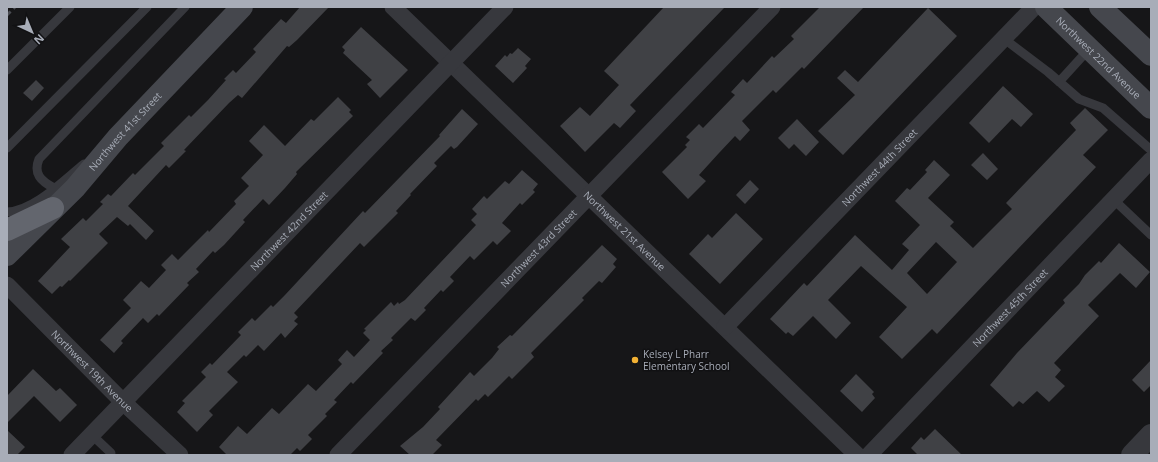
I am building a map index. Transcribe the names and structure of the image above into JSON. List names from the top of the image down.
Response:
{
  "streets": {
    "main road": ["Northwest 22nd Avenue", "Northwest 41st Street"],
    "street": [
      "Northwest 44th Street",
      "Northwest 21st Avenue",
      "Northwest 42nd Street",
      "Northwest 43rd Street",
      "Northwest 45th Street",
      "Northwest 19th Avenue"
    ]
  },
  "crossings": [
    ["Northwest 44th Street", "Northwest 21st Avenue"],
    ["Northwest 21st Avenue", "Northwest 42nd Street"],
    ["Northwest 21st Avenue", "Northwest 43rd Street"],
    ["Northwest 42nd Street", "Northwest 19th Avenue"]
  ],
  "places": ["Kelsey L Pharr Elementary School"],
  "north": "bottom right"
}
